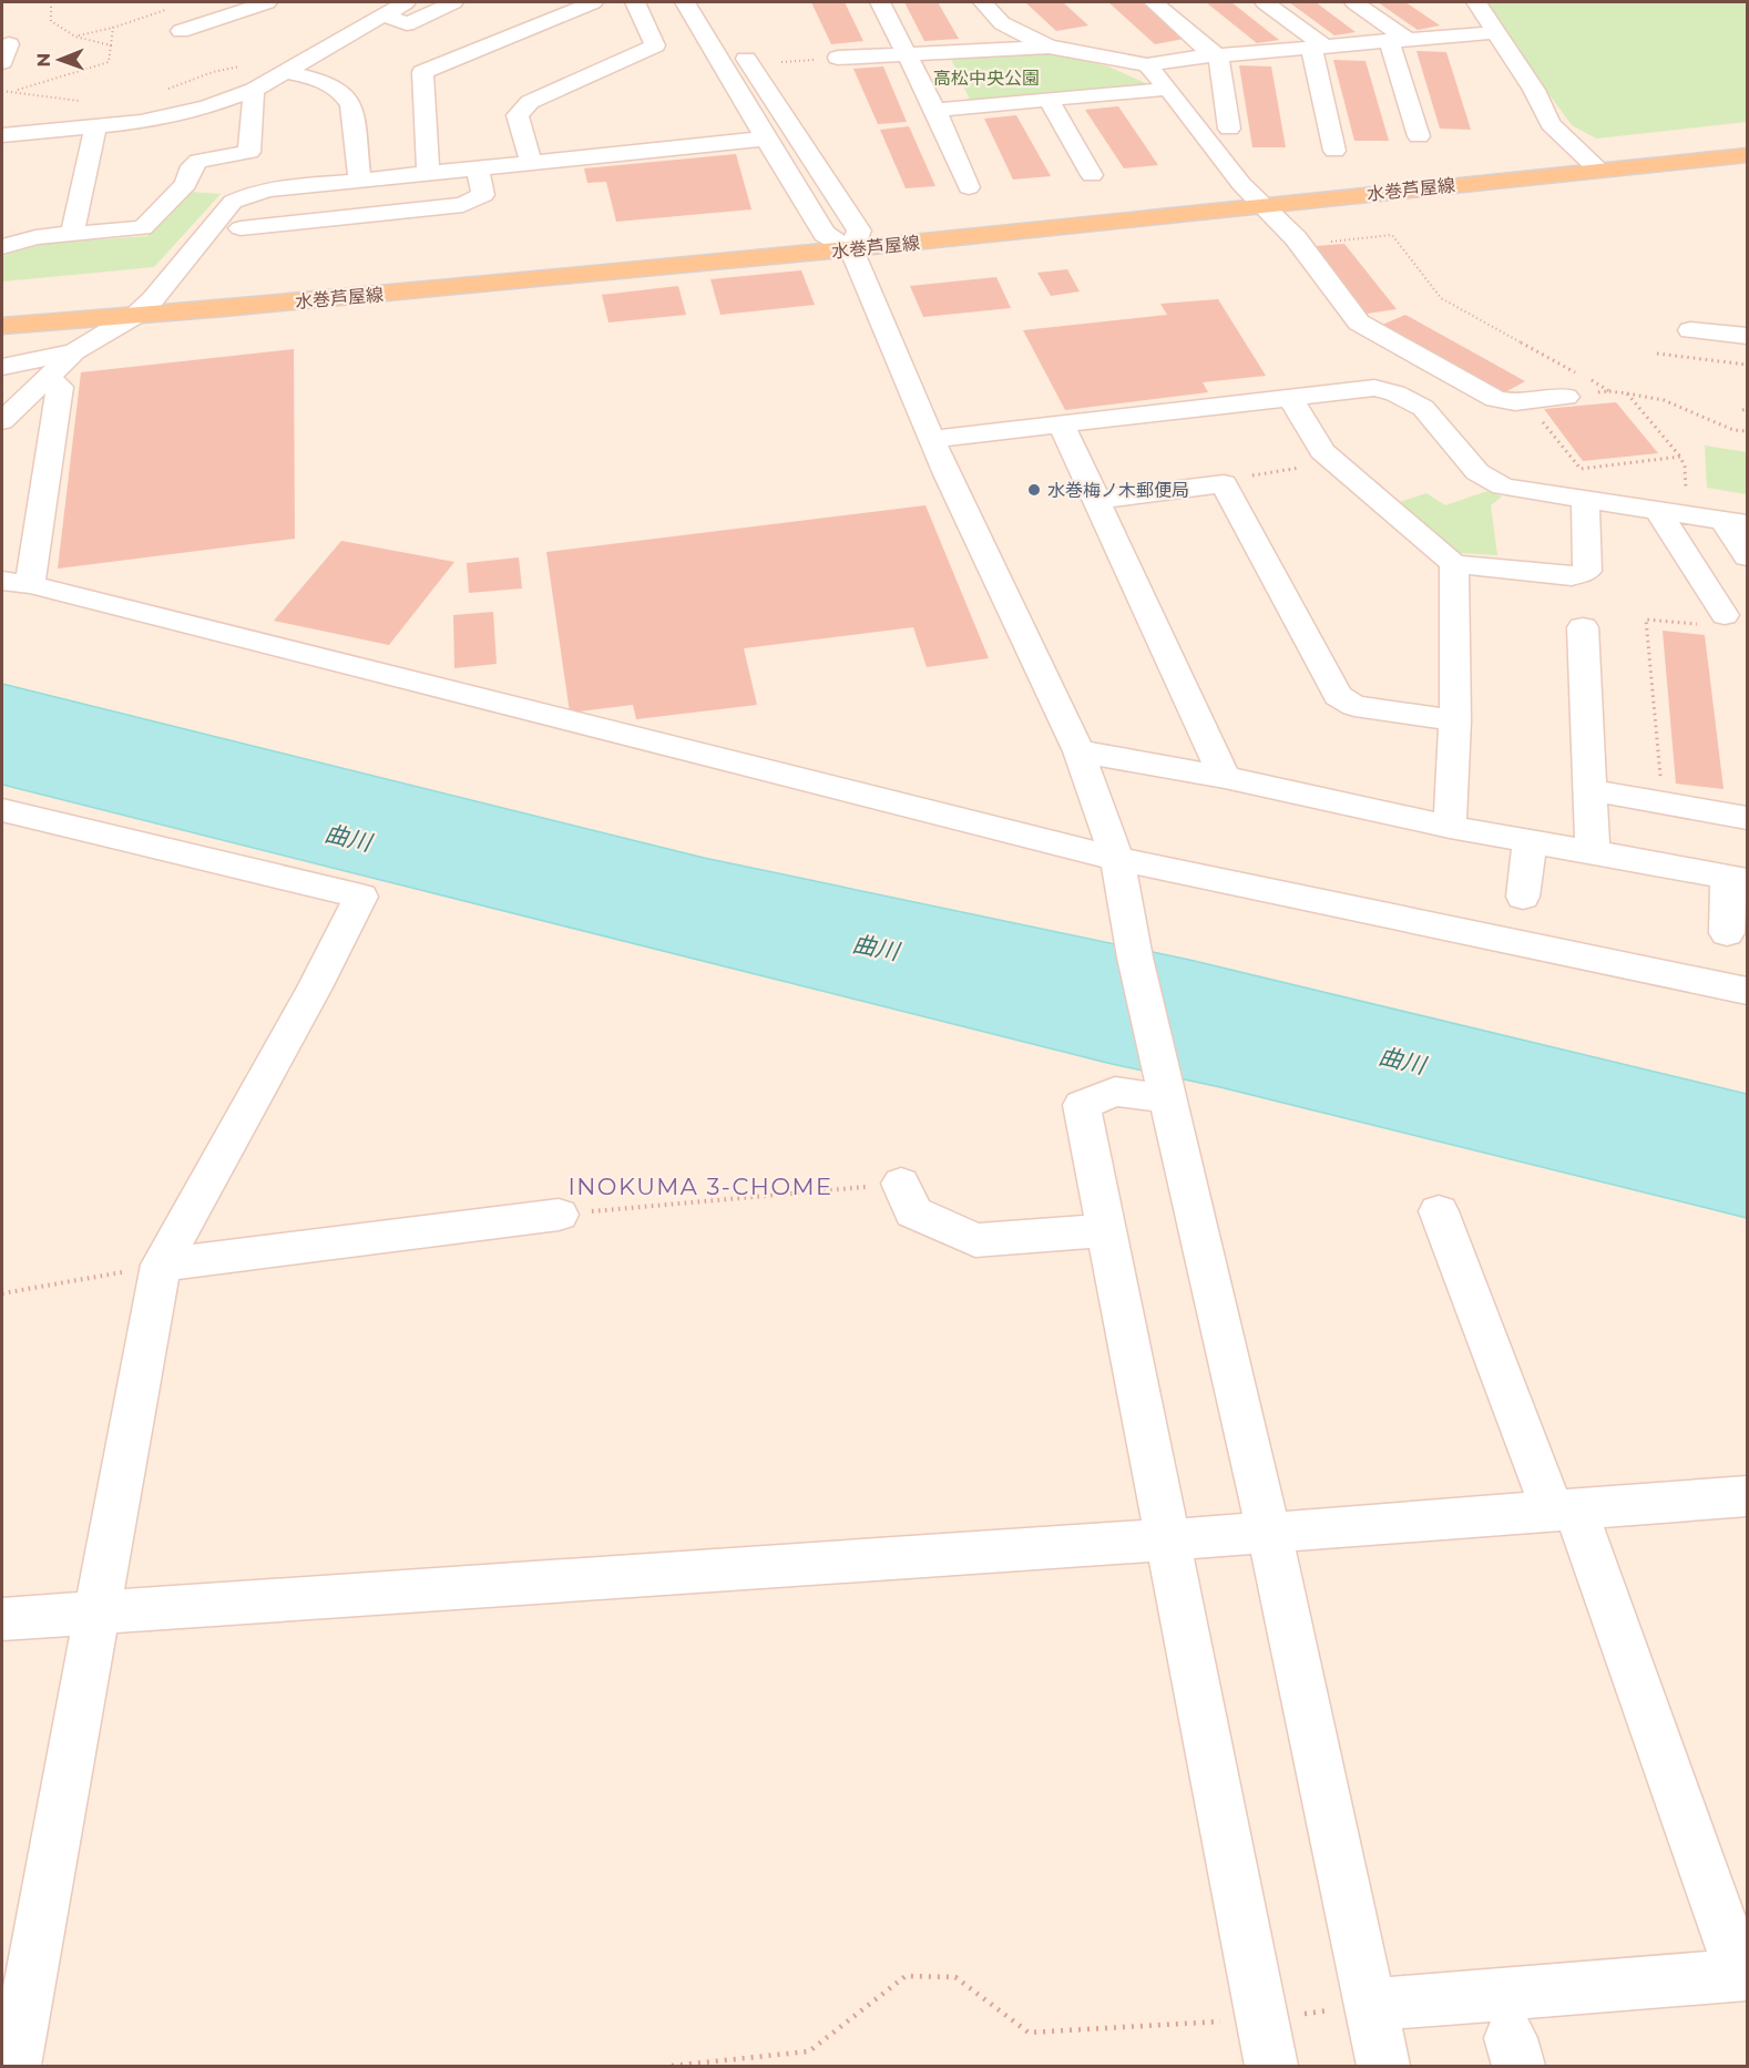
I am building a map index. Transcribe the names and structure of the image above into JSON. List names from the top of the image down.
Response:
{
  "streets": {
    "main road": ["水巻芦屋線"]
  },
  "districts": ["INOKUMA 3-CHOME"],
  "water": ["曲川"],
  "parks": ["高松中央公園"],
  "places": ["水巻梅ノ木郵便局"],
  "north": "left"
}
